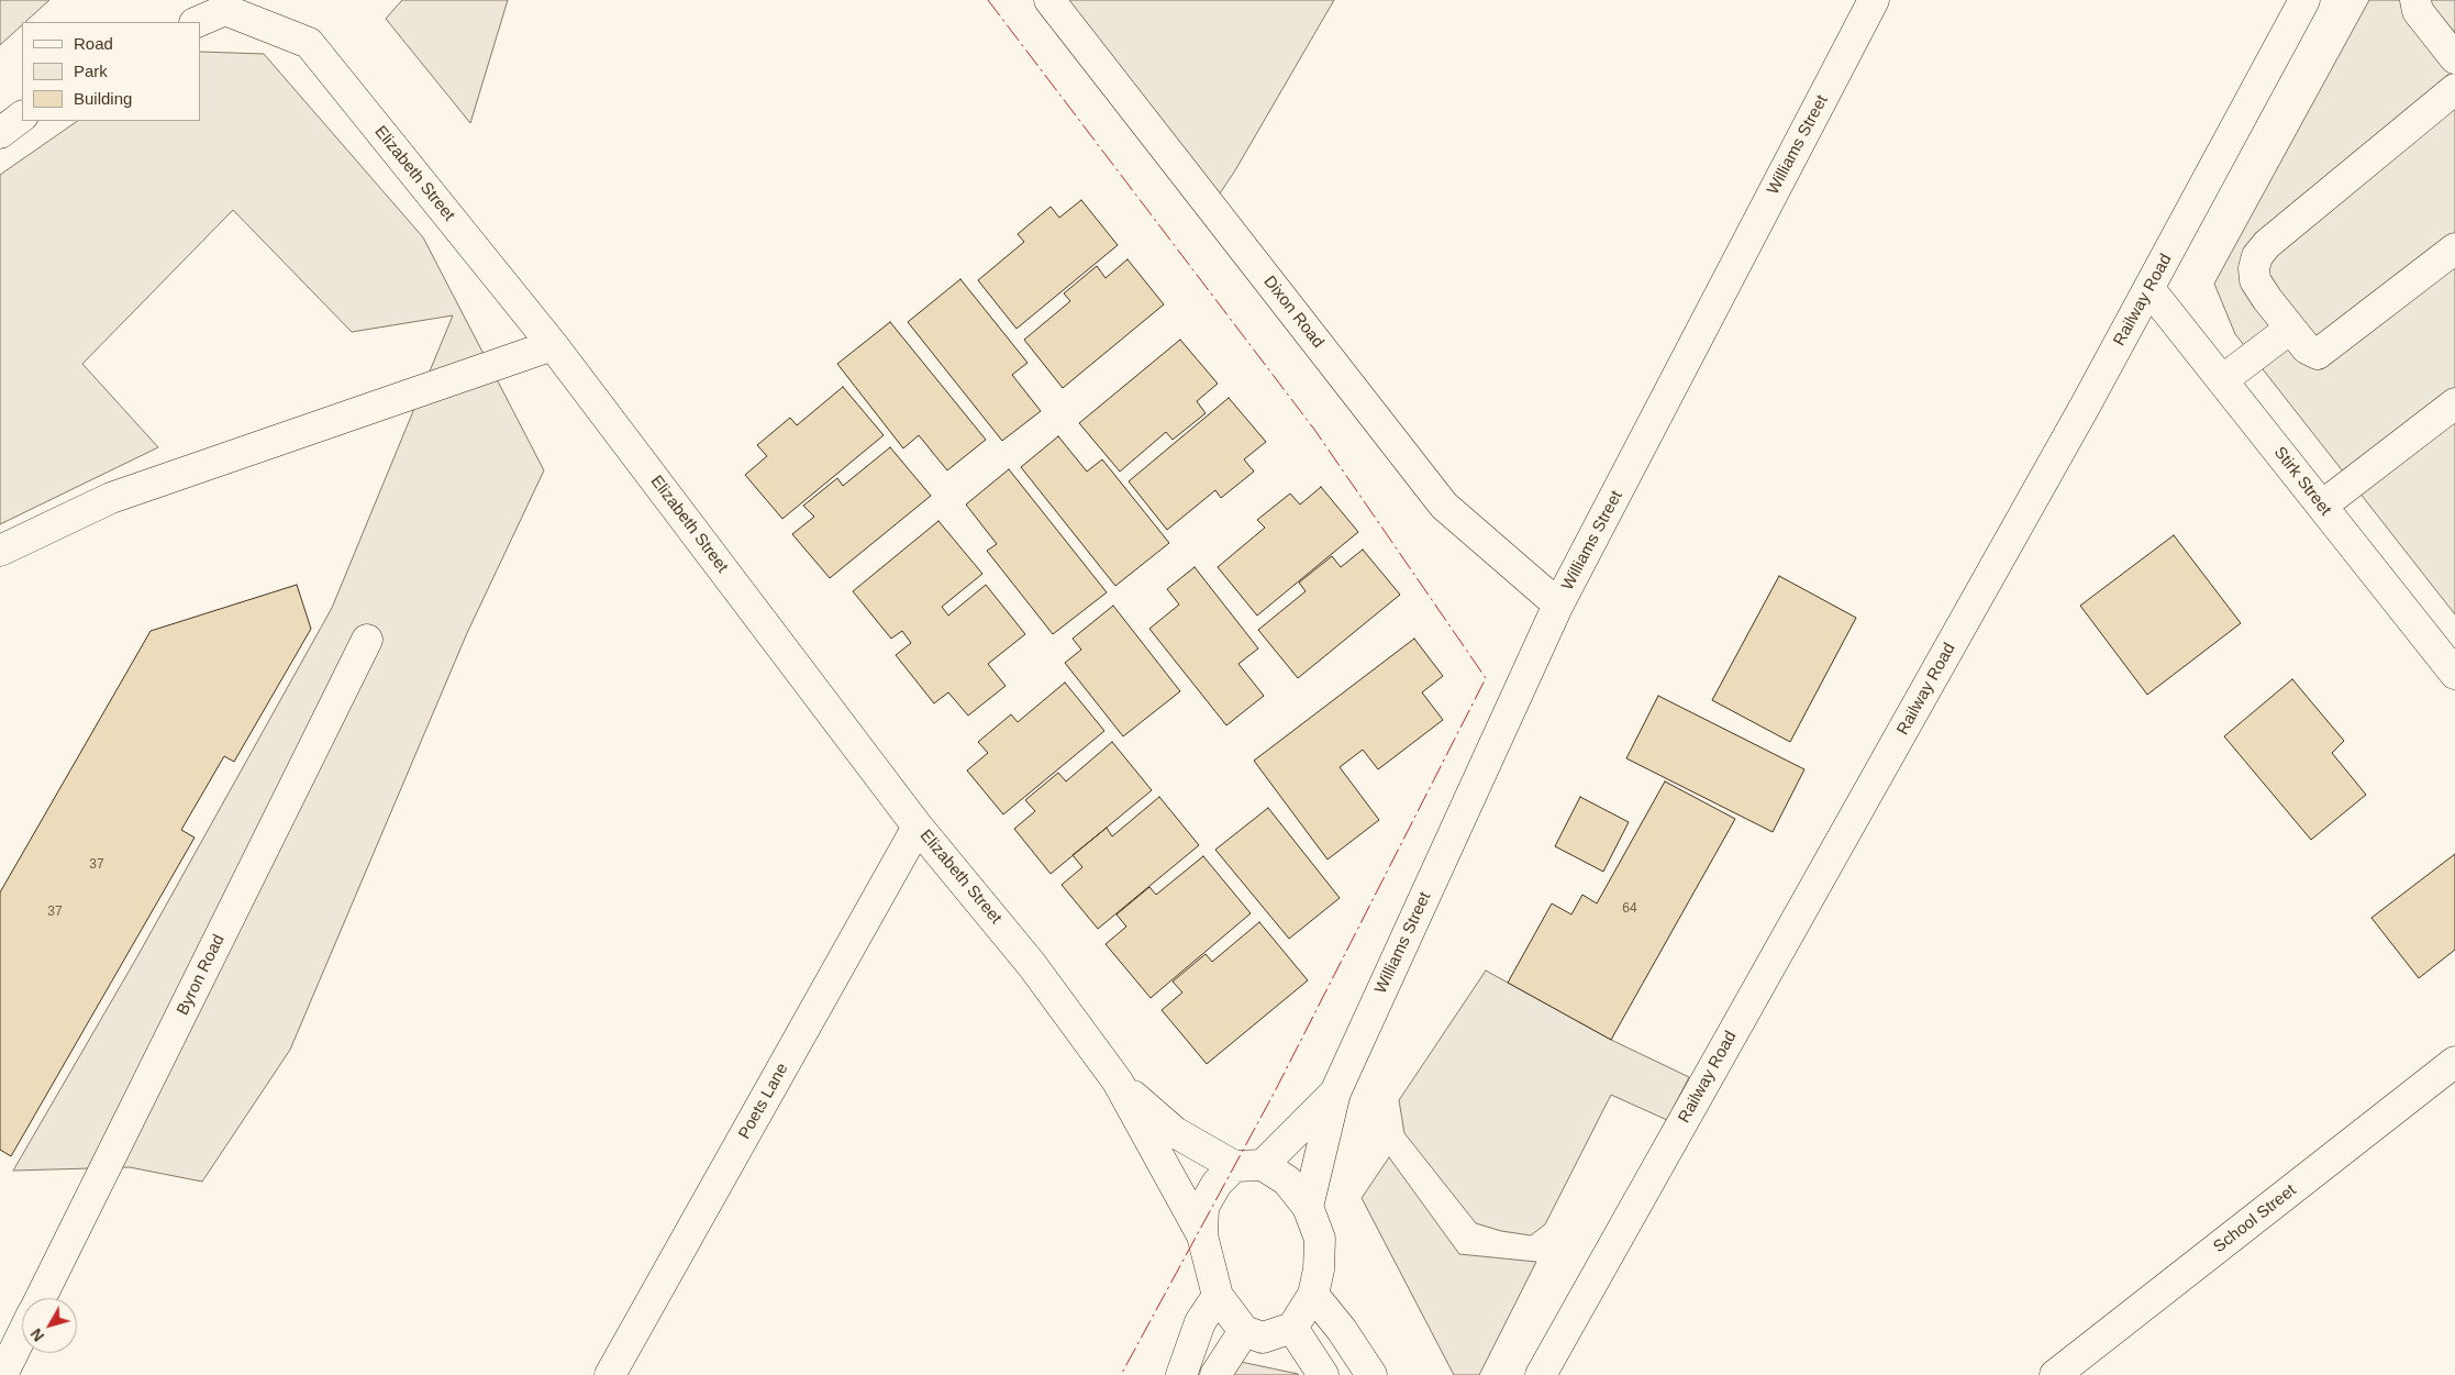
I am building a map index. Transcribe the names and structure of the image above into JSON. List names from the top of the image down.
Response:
{
  "streets": {
    "street": [
      "Williams Street",
      "Elizabeth Street",
      "Railway Road",
      "Dixon Road",
      "Stirk Street",
      "Byron Road",
      "Poets Lane",
      "School Street"
    ]
  },
  "crossings": [
    ["Williams Street", "Elizabeth Street"],
    ["Williams Street", "Dixon Road"],
    ["Elizabeth Street", "Poets Lane"],
    ["Railway Road", "Stirk Street"]
  ],
  "house_numbers": ["37", "64", "37"],
  "legend": ["Road", "Park", "Building"],
  "north": "bottom left"
}
